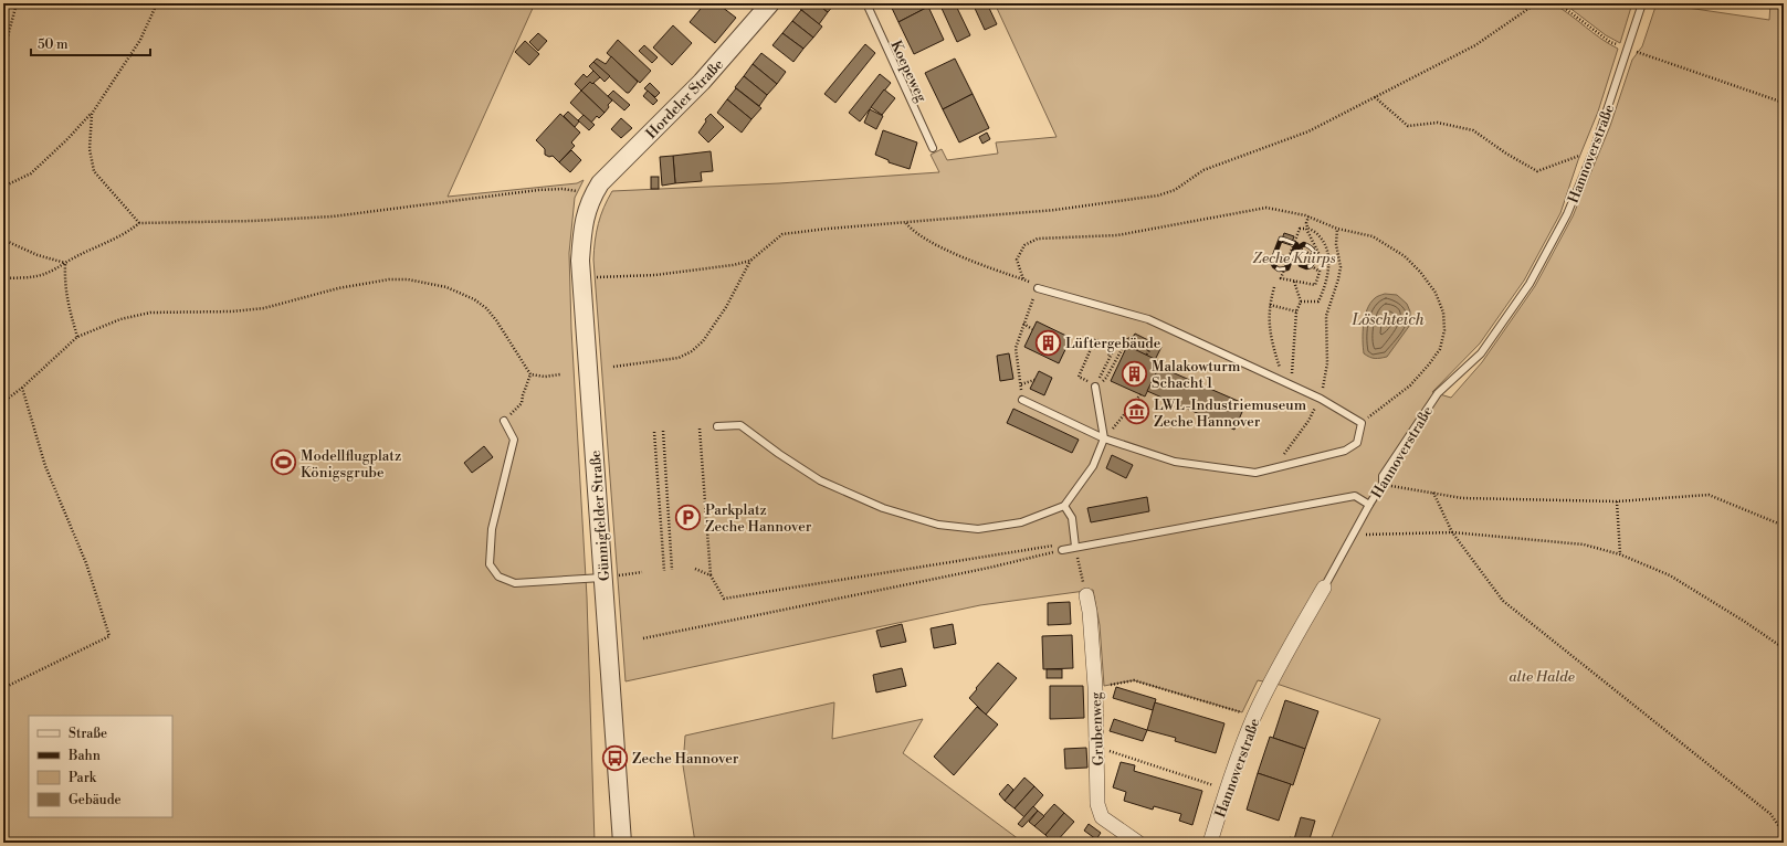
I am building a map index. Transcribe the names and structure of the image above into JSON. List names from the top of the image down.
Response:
{
  "streets": {
    "street": [
      "Hordeler Straße",
      "Hannoverstraße",
      "Günnigfelder Straße",
      "Grubenweg"
    ],
    "lane": ["Koepeweg"]
  },
  "crossings": [
    ["Hordeler Straße", "Günnigfelder Straße"]
  ],
  "water": ["Löschteich"],
  "parks": ["Zeche Knirps", "alte Halde"],
  "places": {
    "building": ["Lüftergebäude", "Malakowturm Schacht 1"],
    "museum": ["LWL-Industriemuseum Zeche Hannover"],
    "sports": ["Modellflugplatz Königsgrube"],
    "parking": ["Parkplatz Zeche Hannover"],
    "bus stop": ["Zeche Hannover"]
  },
  "legend": [
    "Straße",
    "Bahn",
    "Park",
    "Gebäude"
  ],
  "scale_bar": "50 m"
}
